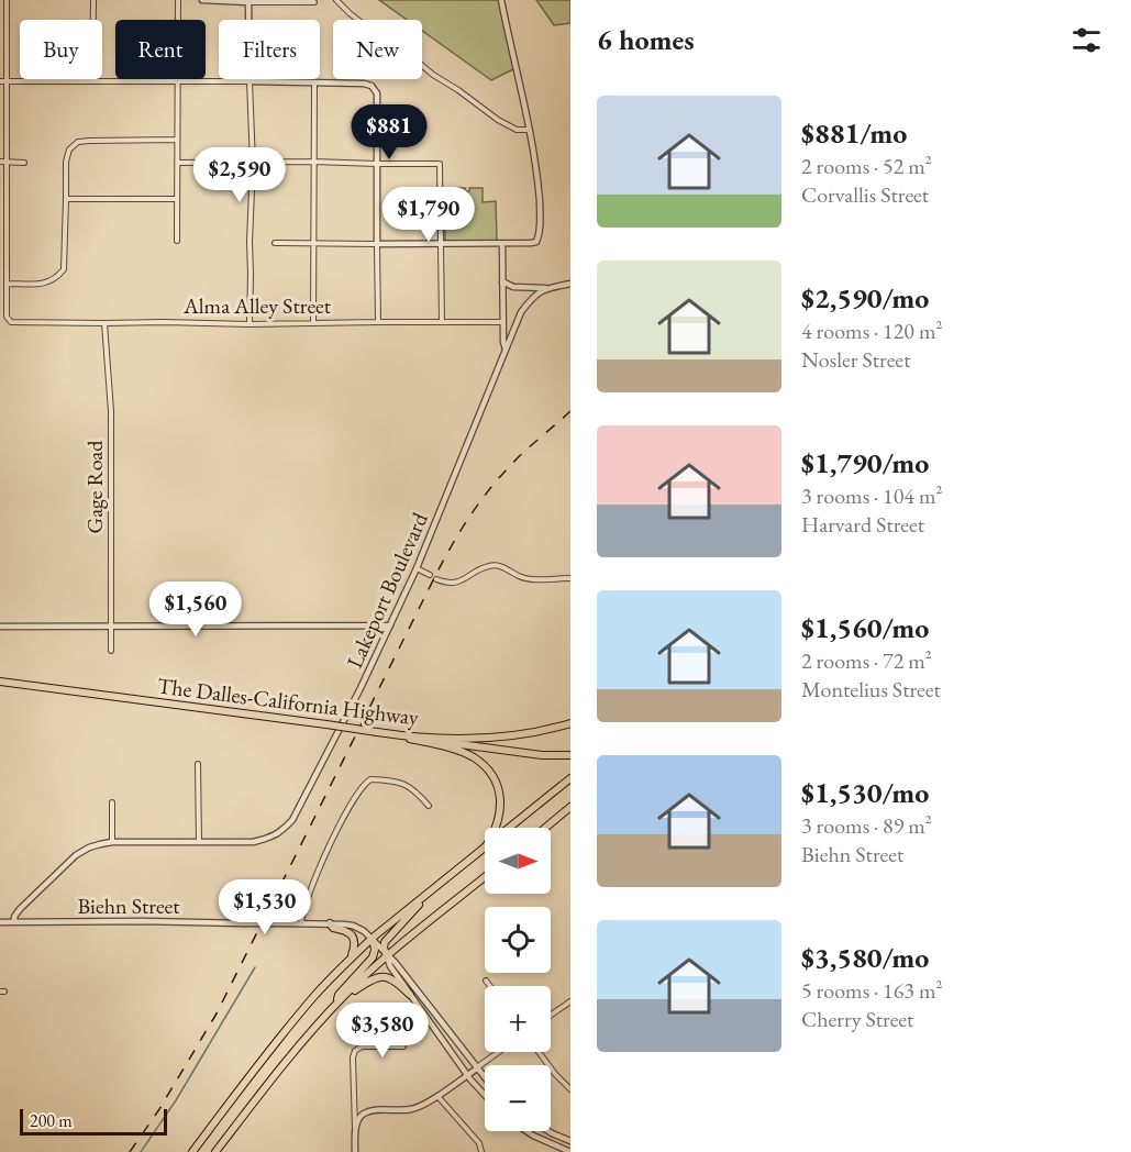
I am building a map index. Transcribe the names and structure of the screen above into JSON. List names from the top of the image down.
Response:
{
  "streets": {
    "main road": ["The Dalles-California Highway"],
    "street": [
      "Alma Alley Street",
      "Gage Road",
      "Lakeport Boulevard",
      "Biehn Street"
    ]
  },
  "crossings": [
    ["Alma Alley Street", "Gage Road"],
    ["Lakeport Boulevard", "Biehn Street"]
  ],
  "scale_bar": "200 m",
  "north": "right",
  "page": {
    "heading": "6 homes",
    "chip": [
      "Buy",
      "Rent",
      "Filters",
      "New"
    ],
    "list": [
      {
        "name": "$881/mo",
        "note": "2 rooms · 52 m² · Corvallis Street"
      },
      {
        "name": "$2,590/mo",
        "note": "4 rooms · 120 m² · Nosler Street"
      },
      {
        "name": "$1,790/mo",
        "note": "3 rooms · 104 m² · Harvard Street"
      },
      {
        "name": "$1,560/mo",
        "note": "2 rooms · 72 m² · Montelius Street"
      },
      {
        "name": "$1,530/mo",
        "note": "3 rooms · 89 m² · Biehn Street"
      },
      {
        "name": "$3,580/mo",
        "note": "5 rooms · 163 m² · Cherry Street"
      }
    ],
    "price": [
      "$881",
      "$2,590",
      "$1,790",
      "$1,560",
      "$1,530",
      "$3,580"
    ],
    "map_buttons": ["+", "−"],
    "scale": "200 m"
  }
}
